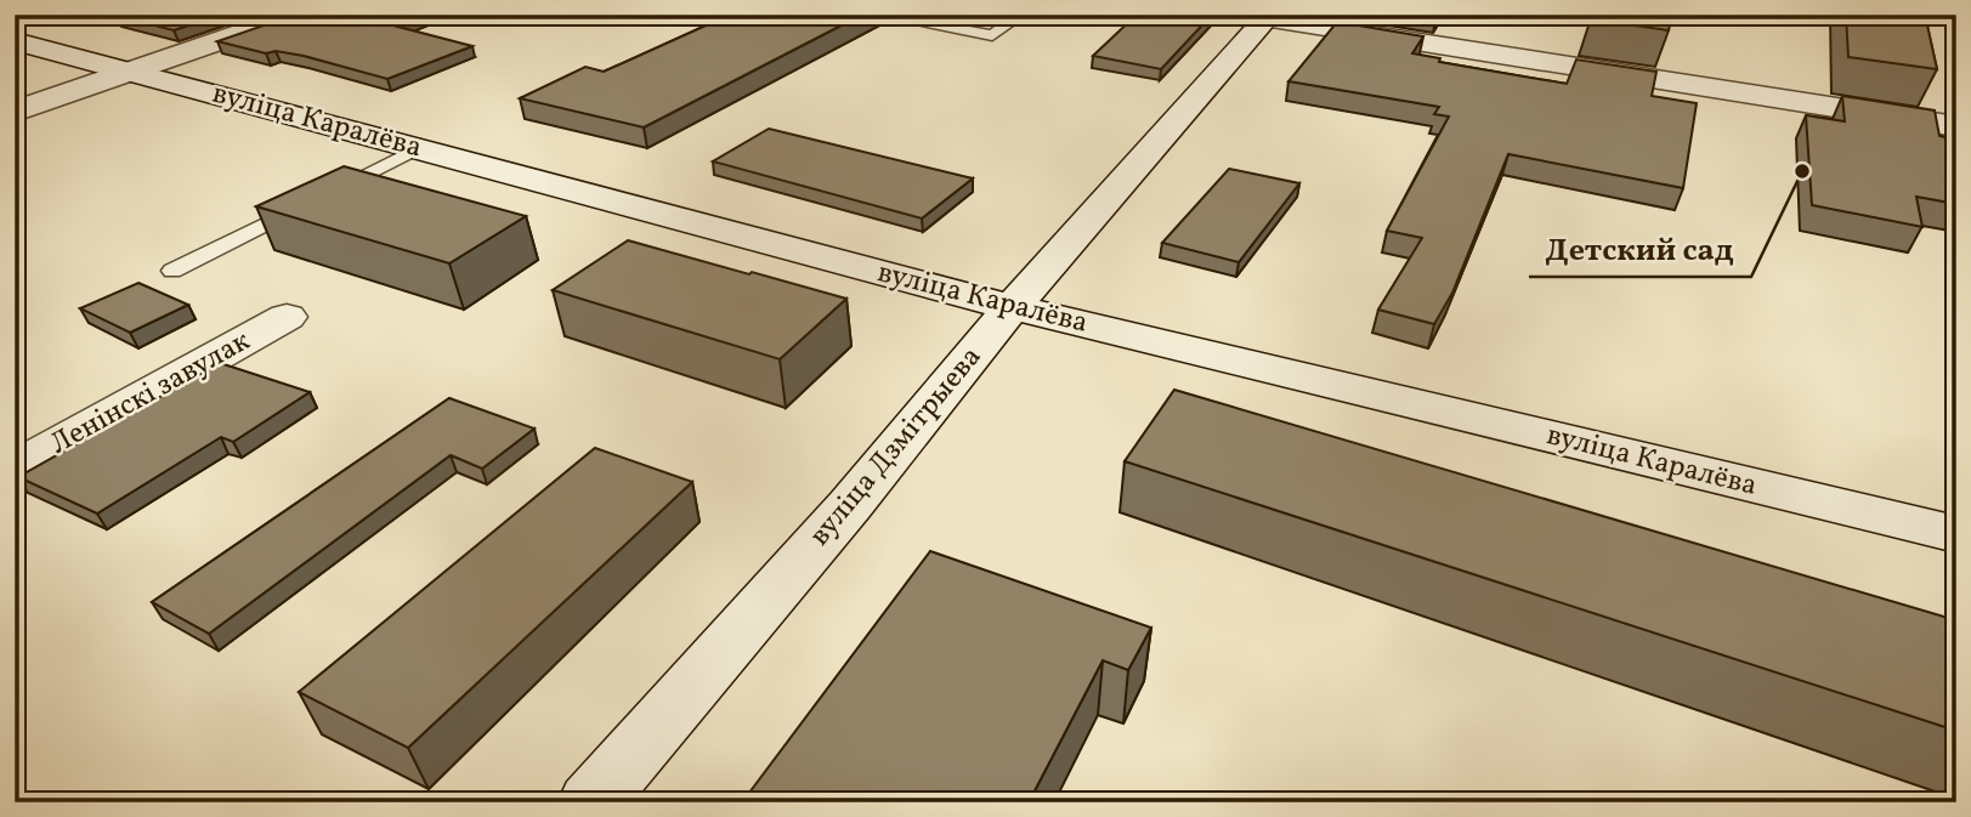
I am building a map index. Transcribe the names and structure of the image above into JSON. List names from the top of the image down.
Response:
{
  "streets": {
    "street": ["вуліца Каралёва", "Ленінскі завулак", "вуліца Дзмітрыева"]
  },
  "crossings": [
    ["вуліца Каралёва", "вуліца Дзмітрыева"]
  ],
  "places": ["Детский сад"]
}
